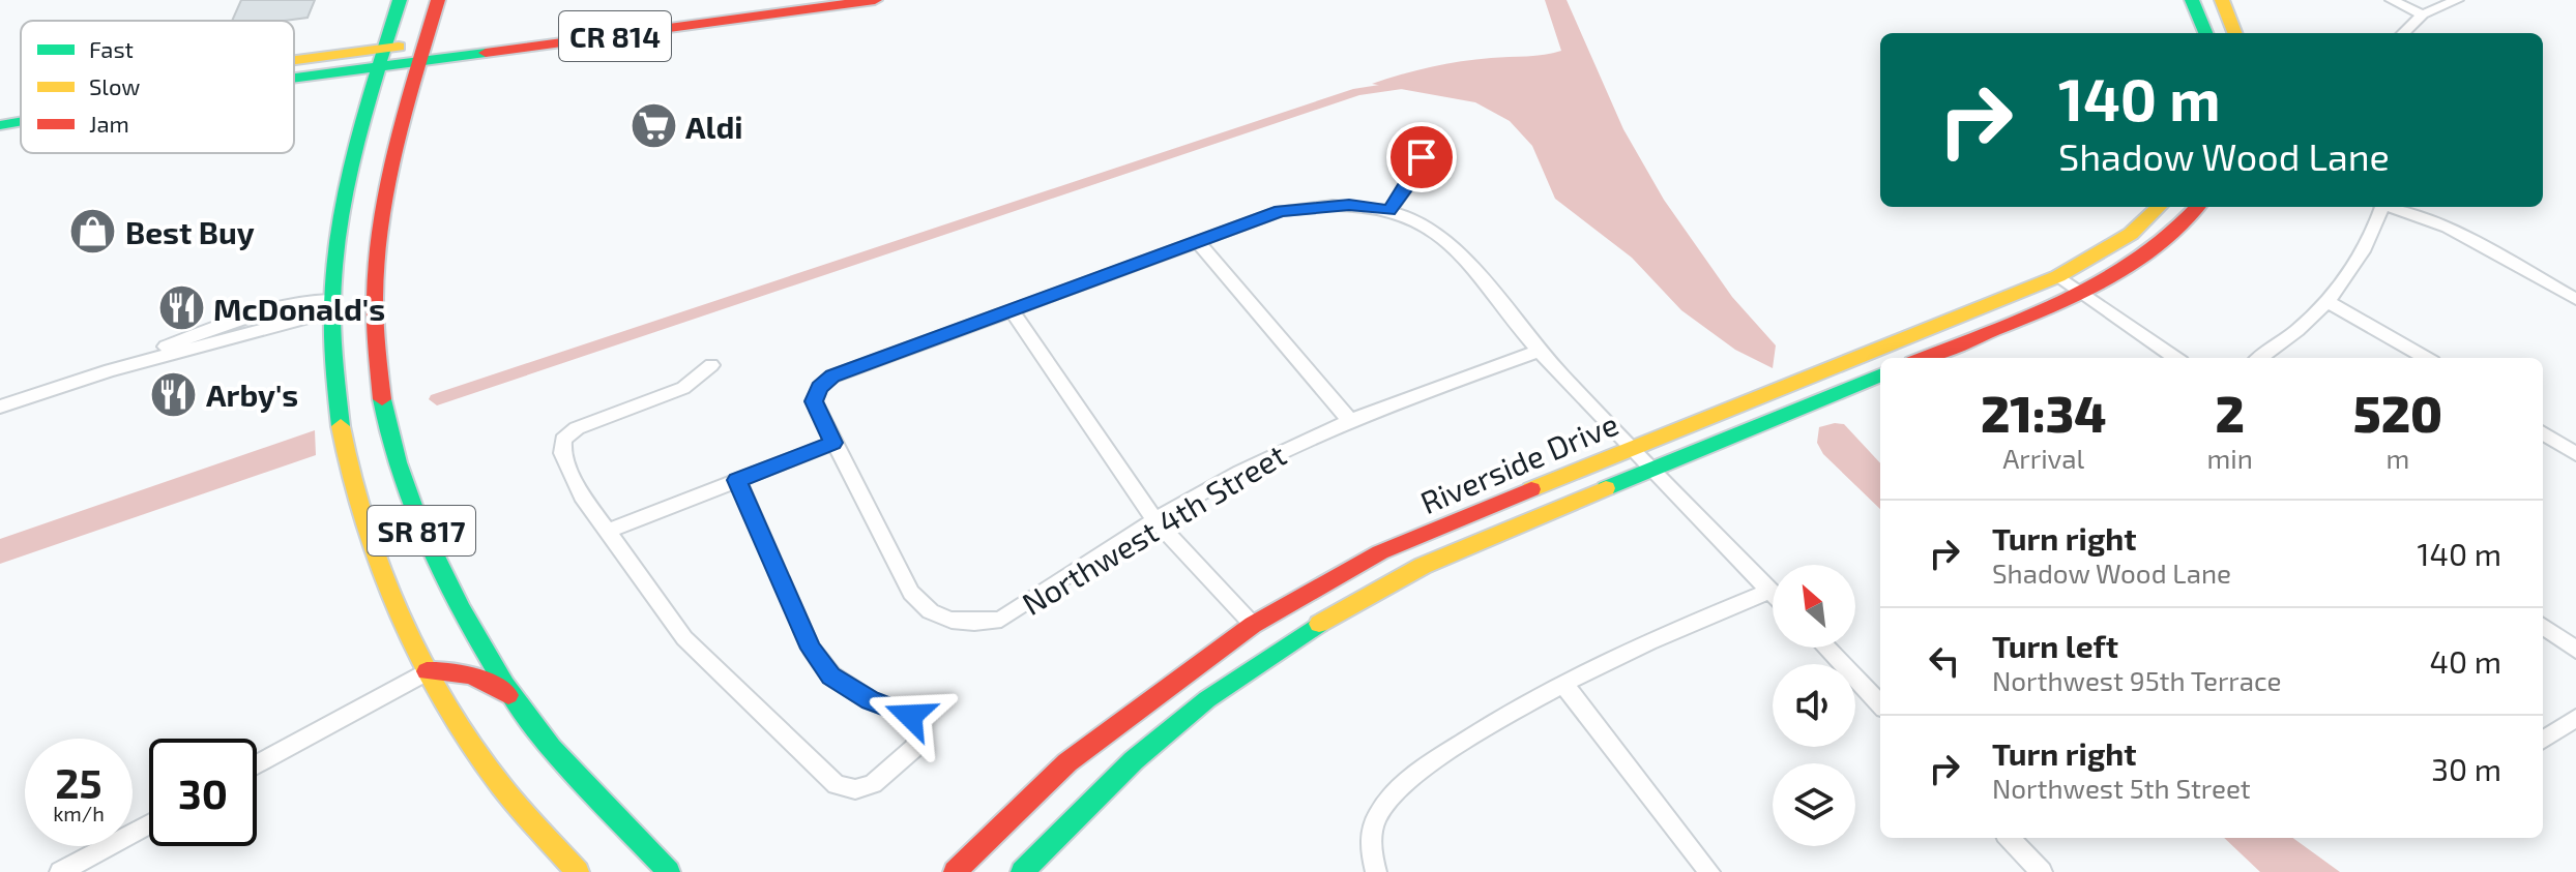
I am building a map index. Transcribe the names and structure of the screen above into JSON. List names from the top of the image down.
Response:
{
  "streets": {
    "main road": ["CR 814", "Riverside Drive", "SR 817"],
    "street": ["Northwest 4th Street"]
  },
  "crossings": [
    ["CR 814", "SR 817"]
  ],
  "places": {
    "supermarket": ["Aldi"],
    "shop": ["Best Buy"],
    "restaurant": ["McDonald's", "Arby's"]
  },
  "legend": ["Fast", "Slow", "Jam"],
  "north": "top left",
  "page": {
    "turn": ["140 m", "Shadow Wood Lane"],
    "eta": [
      "21:34",
      "Arrival",
      "2",
      "min",
      "520",
      "m"
    ],
    "list": [
      {
        "name": "Turn right",
        "note": "Shadow Wood Lane",
        "value": "140 m"
      },
      {
        "name": "Turn left",
        "note": "Northwest 95th Terrace",
        "value": "40 m"
      },
      {
        "name": "Turn right",
        "note": "Northwest 5th Street",
        "value": "30 m"
      }
    ],
    "speed": "25 km/h",
    "limit": "30"
  }
}
